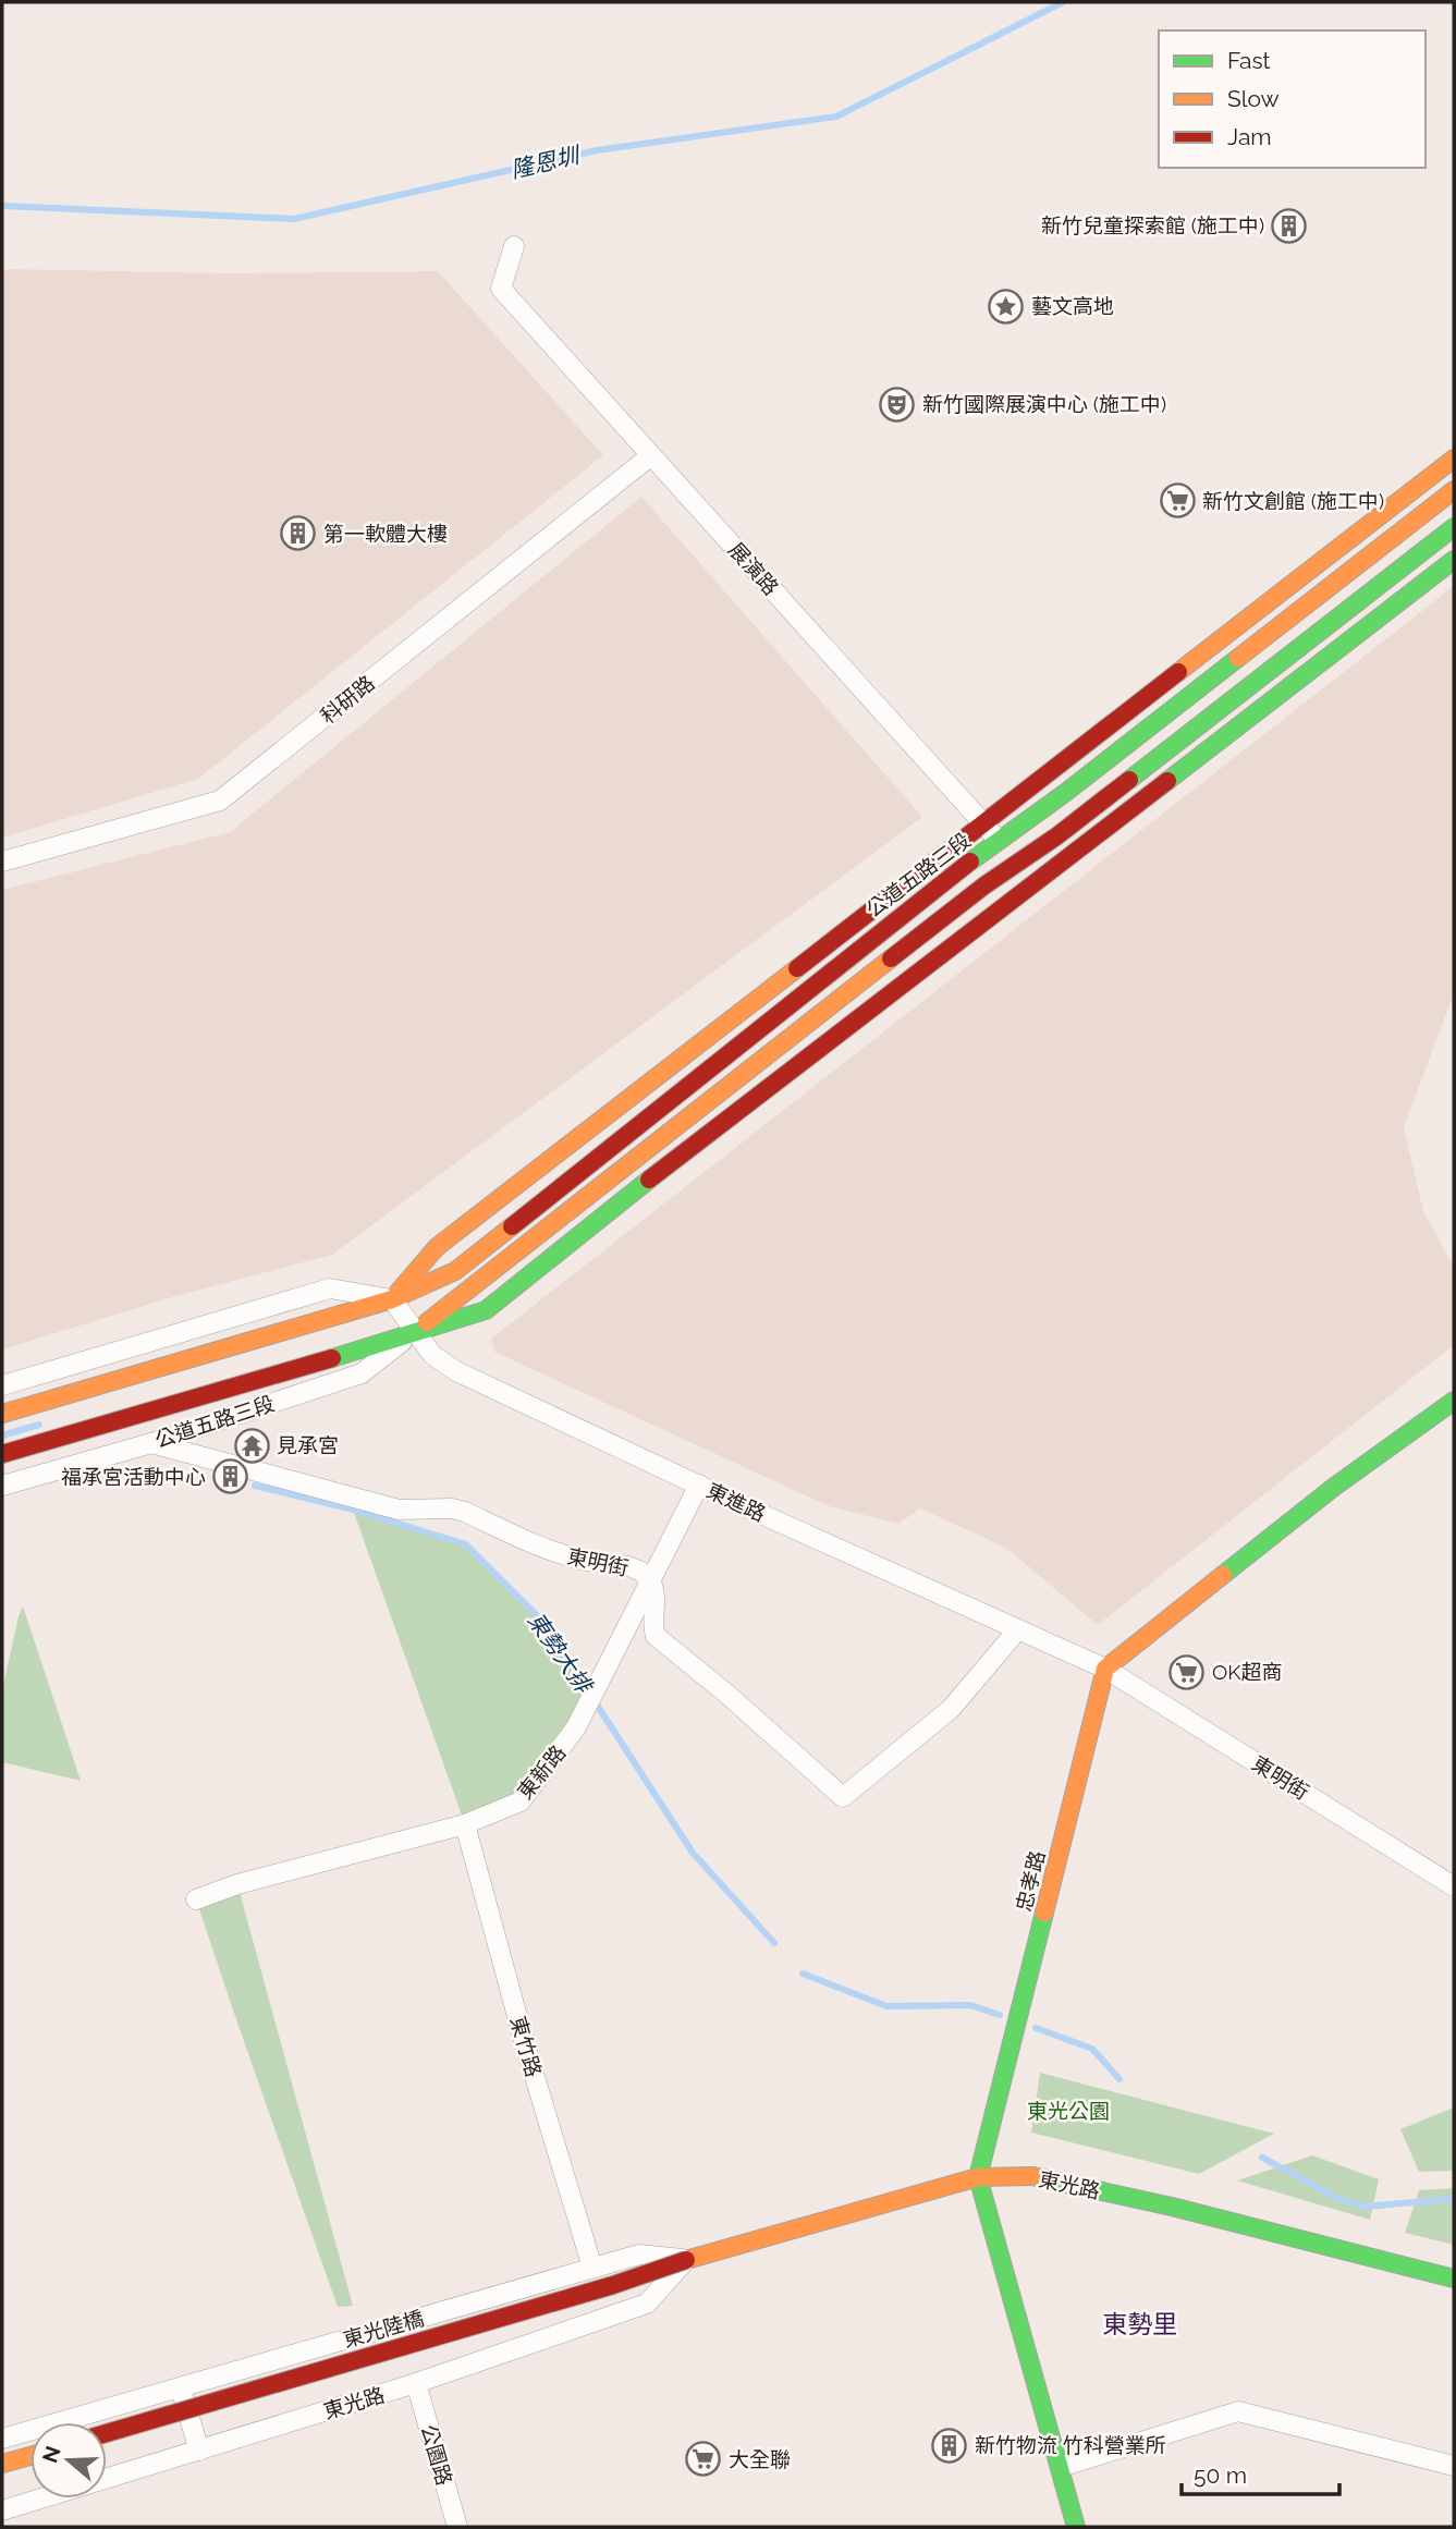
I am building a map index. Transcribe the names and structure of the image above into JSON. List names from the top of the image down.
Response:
{
  "streets": {
    "street": [
      "展演路",
      "科研路",
      "公道五路三段",
      "東進路",
      "東明街",
      "東新路",
      "忠孝路",
      "東竹路",
      "東光路",
      "東光陸橋",
      "公園路"
    ]
  },
  "crossings": [
    ["展演路", "科研路"],
    ["展演路", "公道五路三段"],
    ["公道五路三段", "東進路"],
    ["公道五路三段", "東明街"],
    ["東進路", "東明街"],
    ["東進路", "東新路"],
    ["東進路", "忠孝路"],
    ["東明街", "東新路"],
    ["東明街", "忠孝路"],
    ["東新路", "東竹路"],
    ["忠孝路", "東光路"],
    ["東竹路", "東光路"],
    ["東光路", "東光陸橋"],
    ["東光路", "公園路"]
  ],
  "districts": ["東勢里"],
  "water": ["隆恩圳", "東勢大排"],
  "parks": ["東光公園"],
  "places": {
    "building": [
      "新竹兒童探索館 (施工中)",
      "第一軟體大樓",
      "福承宮活動中心",
      "新竹物流 竹科營業所"
    ],
    "place": ["藝文高地"],
    "theatre": ["新竹國際展演中心 (施工中)"],
    "supermarket": ["新竹文創館 (施工中)", "OK超商", "大全聯"],
    "temple": ["見承宮"]
  },
  "legend": ["Fast", "Slow", "Jam"],
  "scale_bar": "50 m",
  "north": "left"
}
